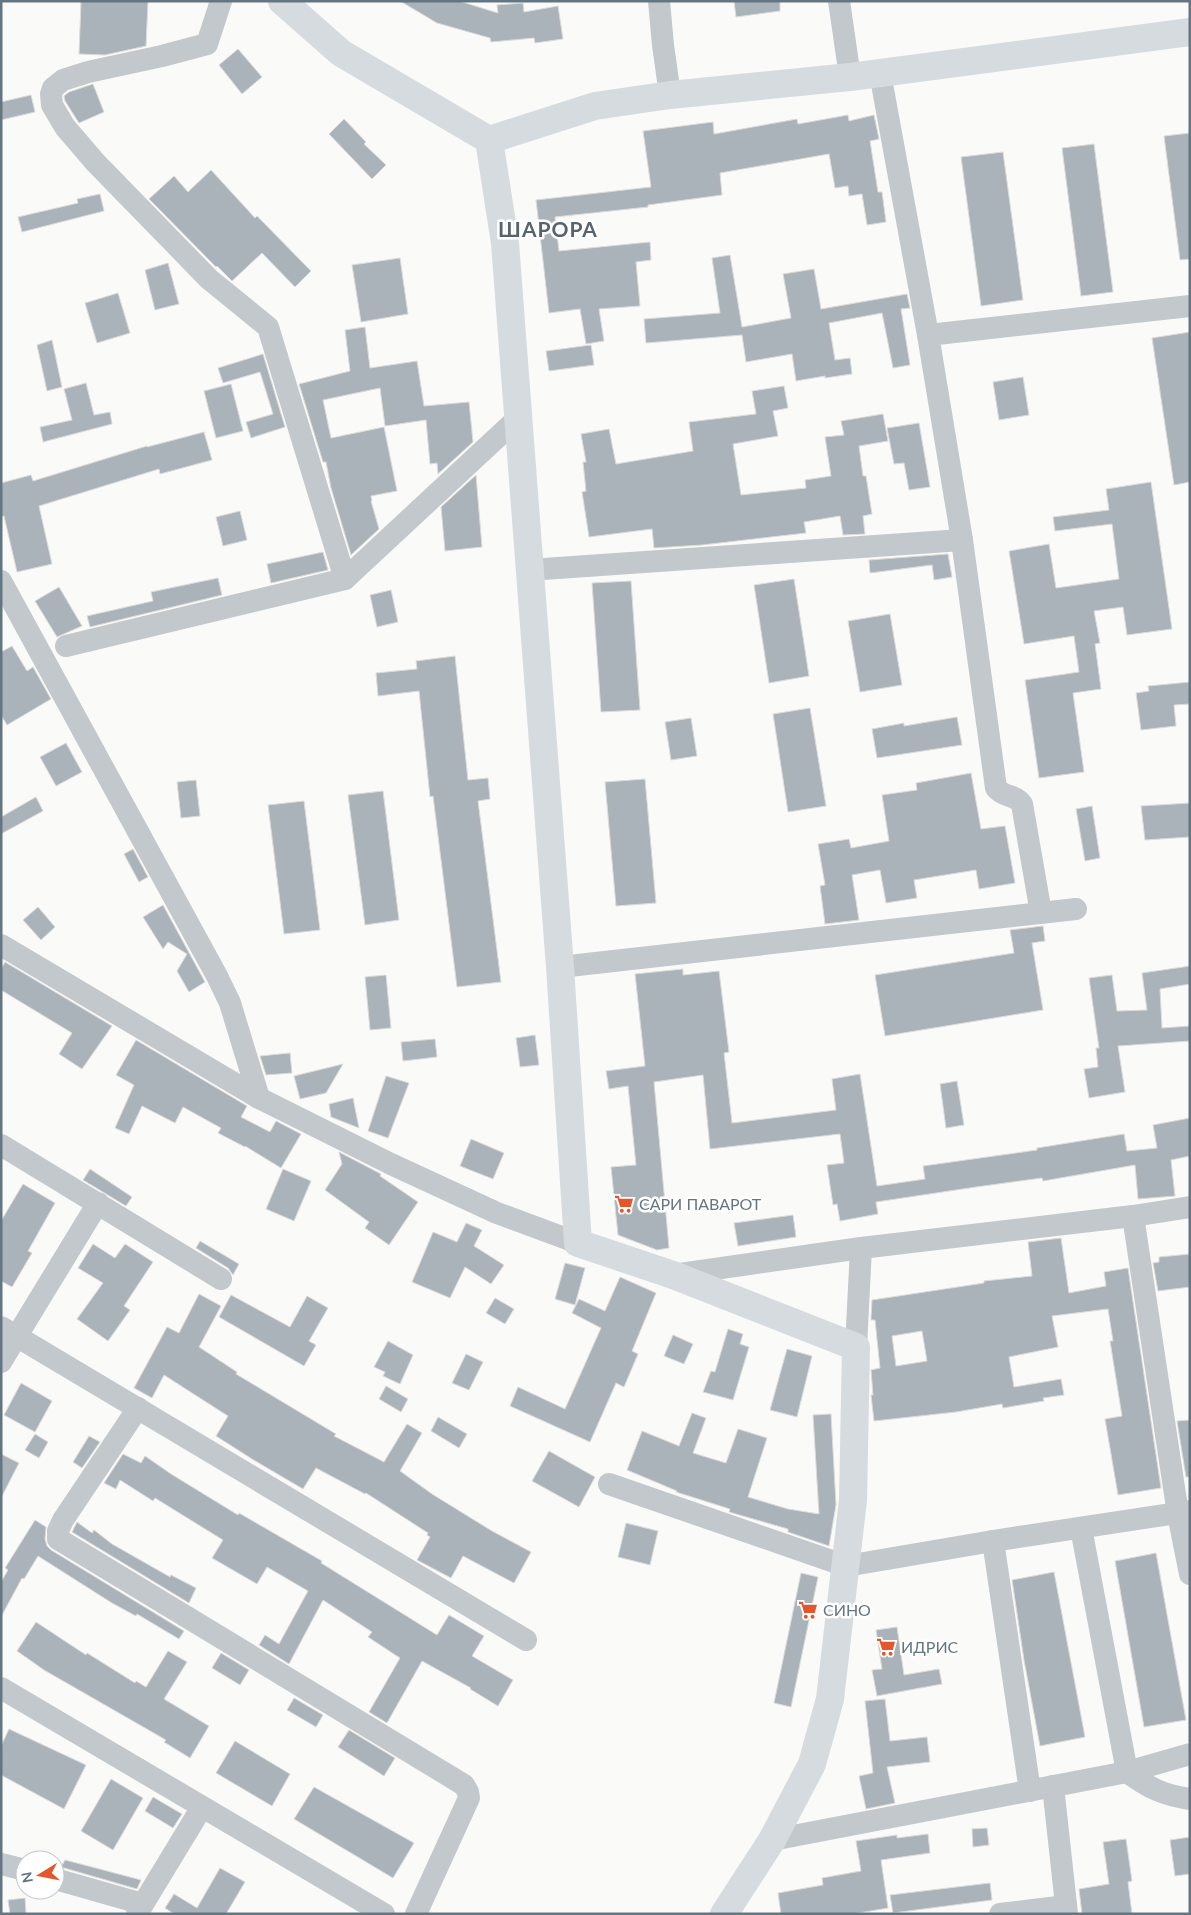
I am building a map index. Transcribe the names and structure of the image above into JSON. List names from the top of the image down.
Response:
{
  "districts": ["ШАРОРА"],
  "places": {
    "supermarket": ["САРИ ПАВАРОТ", "СИНО", "ИДРИС"]
  },
  "north": "left"
}
